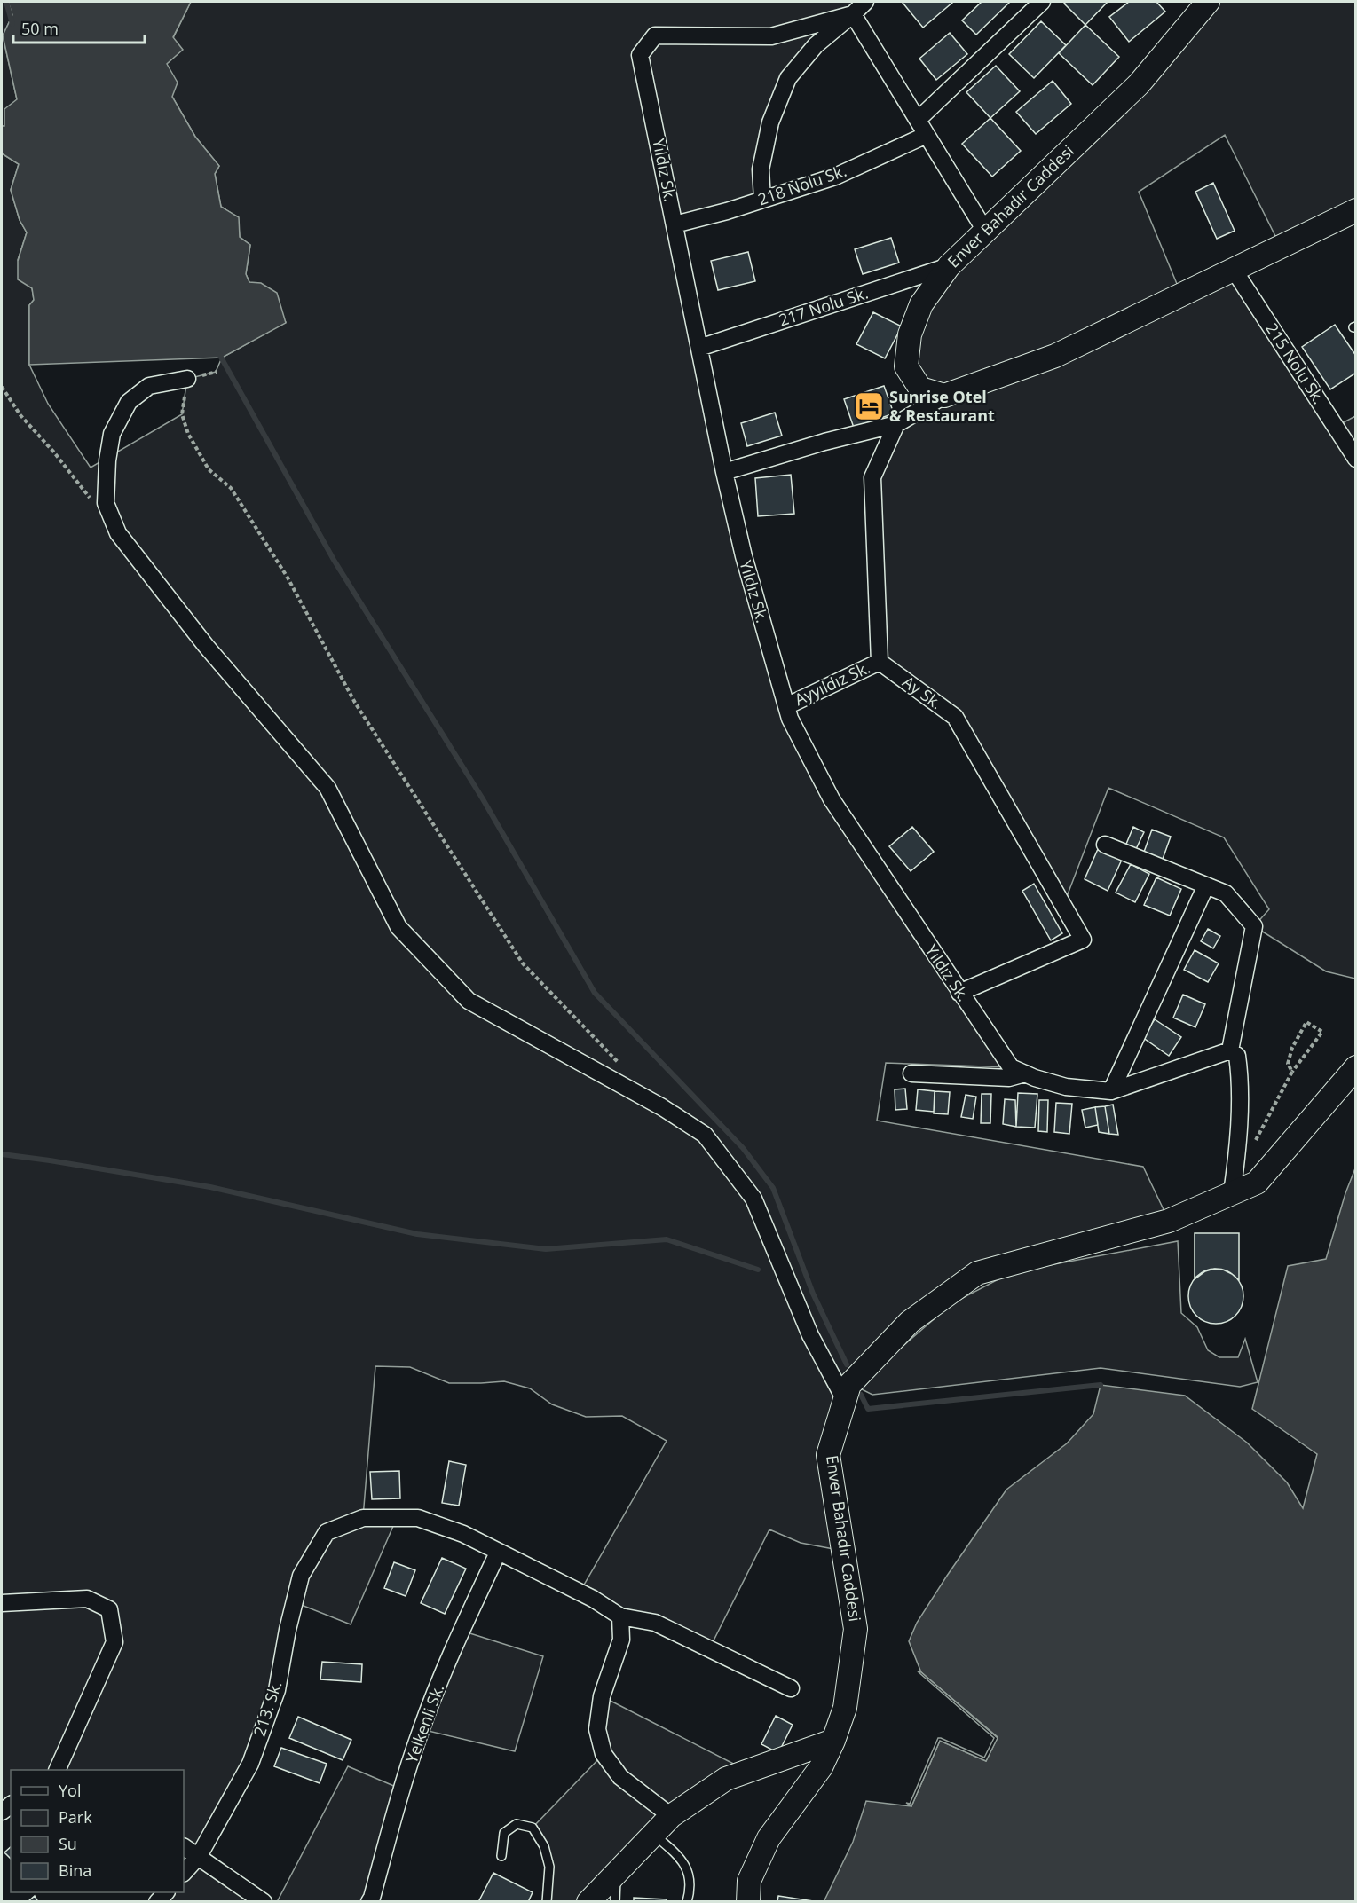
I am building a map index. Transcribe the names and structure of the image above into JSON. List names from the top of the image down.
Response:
{
  "streets": {
    "main road": ["Enver Bahadır Caddesi"],
    "street": [
      "Yıldız Sk.",
      "218 Nolu Sk.",
      "217 Nolu Sk.",
      "215 Nolu Sk.",
      "Ayyıldız Sk.",
      "Ay Sk.",
      "213. Sk.",
      "Yelkenli Sk."
    ]
  },
  "crossings": [
    ["Yıldız Sk.", "218 Nolu Sk."],
    ["Yıldız Sk.", "217 Nolu Sk."],
    ["Yıldız Sk.", "Ayyıldız Sk."],
    ["Yıldız Sk.", "Ay Sk."],
    ["Enver Bahadır Caddesi", "217 Nolu Sk."],
    ["Ayyıldız Sk.", "Ay Sk."],
    ["213. Sk.", "Yelkenli Sk."]
  ],
  "places": {
    "hotel": ["Sunrise Otel & Restaurant"]
  },
  "legend": [
    "Yol",
    "Park",
    "Su",
    "Bina"
  ],
  "scale_bar": "50 m"
}
